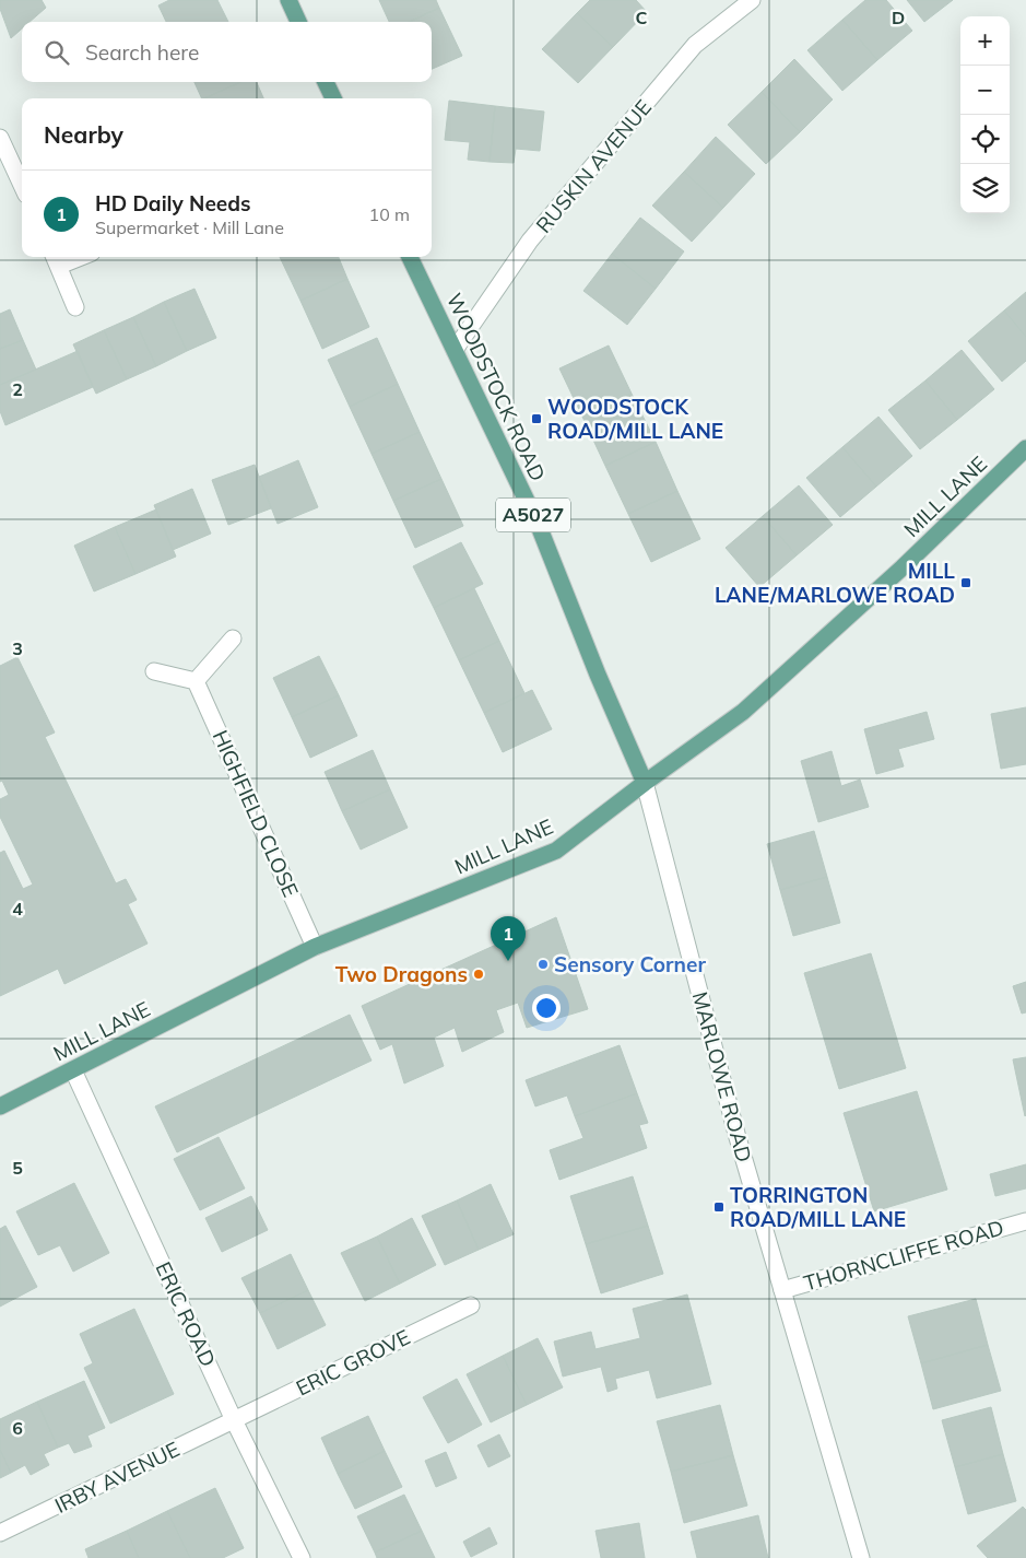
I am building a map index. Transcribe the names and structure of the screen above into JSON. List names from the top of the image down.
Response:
{
  "streets": {
    "main road": ["WOODSTOCK ROAD", "MILL LANE", "A5027"],
    "street": [
      "RUSKIN AVENUE",
      "HIGHFIELD CLOSE",
      "MARLOWE ROAD",
      "THORNCLIFFE ROAD",
      "ERIC ROAD",
      "ERIC GROVE",
      "IRBY AVENUE"
    ]
  },
  "crossings": [
    ["RUSKIN AVENUE", "WOODSTOCK ROAD"],
    ["WOODSTOCK ROAD", "MILL LANE"],
    ["WOODSTOCK ROAD", "MARLOWE ROAD"],
    ["MILL LANE", "HIGHFIELD CLOSE"],
    ["MILL LANE", "MARLOWE ROAD"],
    ["MILL LANE", "ERIC ROAD"],
    ["MARLOWE ROAD", "THORNCLIFFE ROAD"],
    ["ERIC ROAD", "ERIC GROVE"],
    ["ERIC ROAD", "IRBY AVENUE"],
    ["ERIC GROVE", "IRBY AVENUE"]
  ],
  "places": {
    "transit": ["WOODSTOCK ROAD/MILL LANE", "MILL LANE/MARLOWE ROAD", "TORRINGTON ROAD/MILL LANE"],
    "other": ["Sensory Corner", "Two Dragons"]
  },
  "page": {
    "map_buttons": ["+", "−"],
    "search": "Search here",
    "heading": "Nearby",
    "list": [
      {
        "mark": "1",
        "name": "HD Daily Needs",
        "note": "Supermarket · Mill Lane",
        "value": "10 m"
      }
    ],
    "pins": "1"
  },
  "grid": {
    "columns": ["C", "D"],
    "rows": [
      "2",
      "3",
      "4",
      "5",
      "6"
    ]
  }
}
